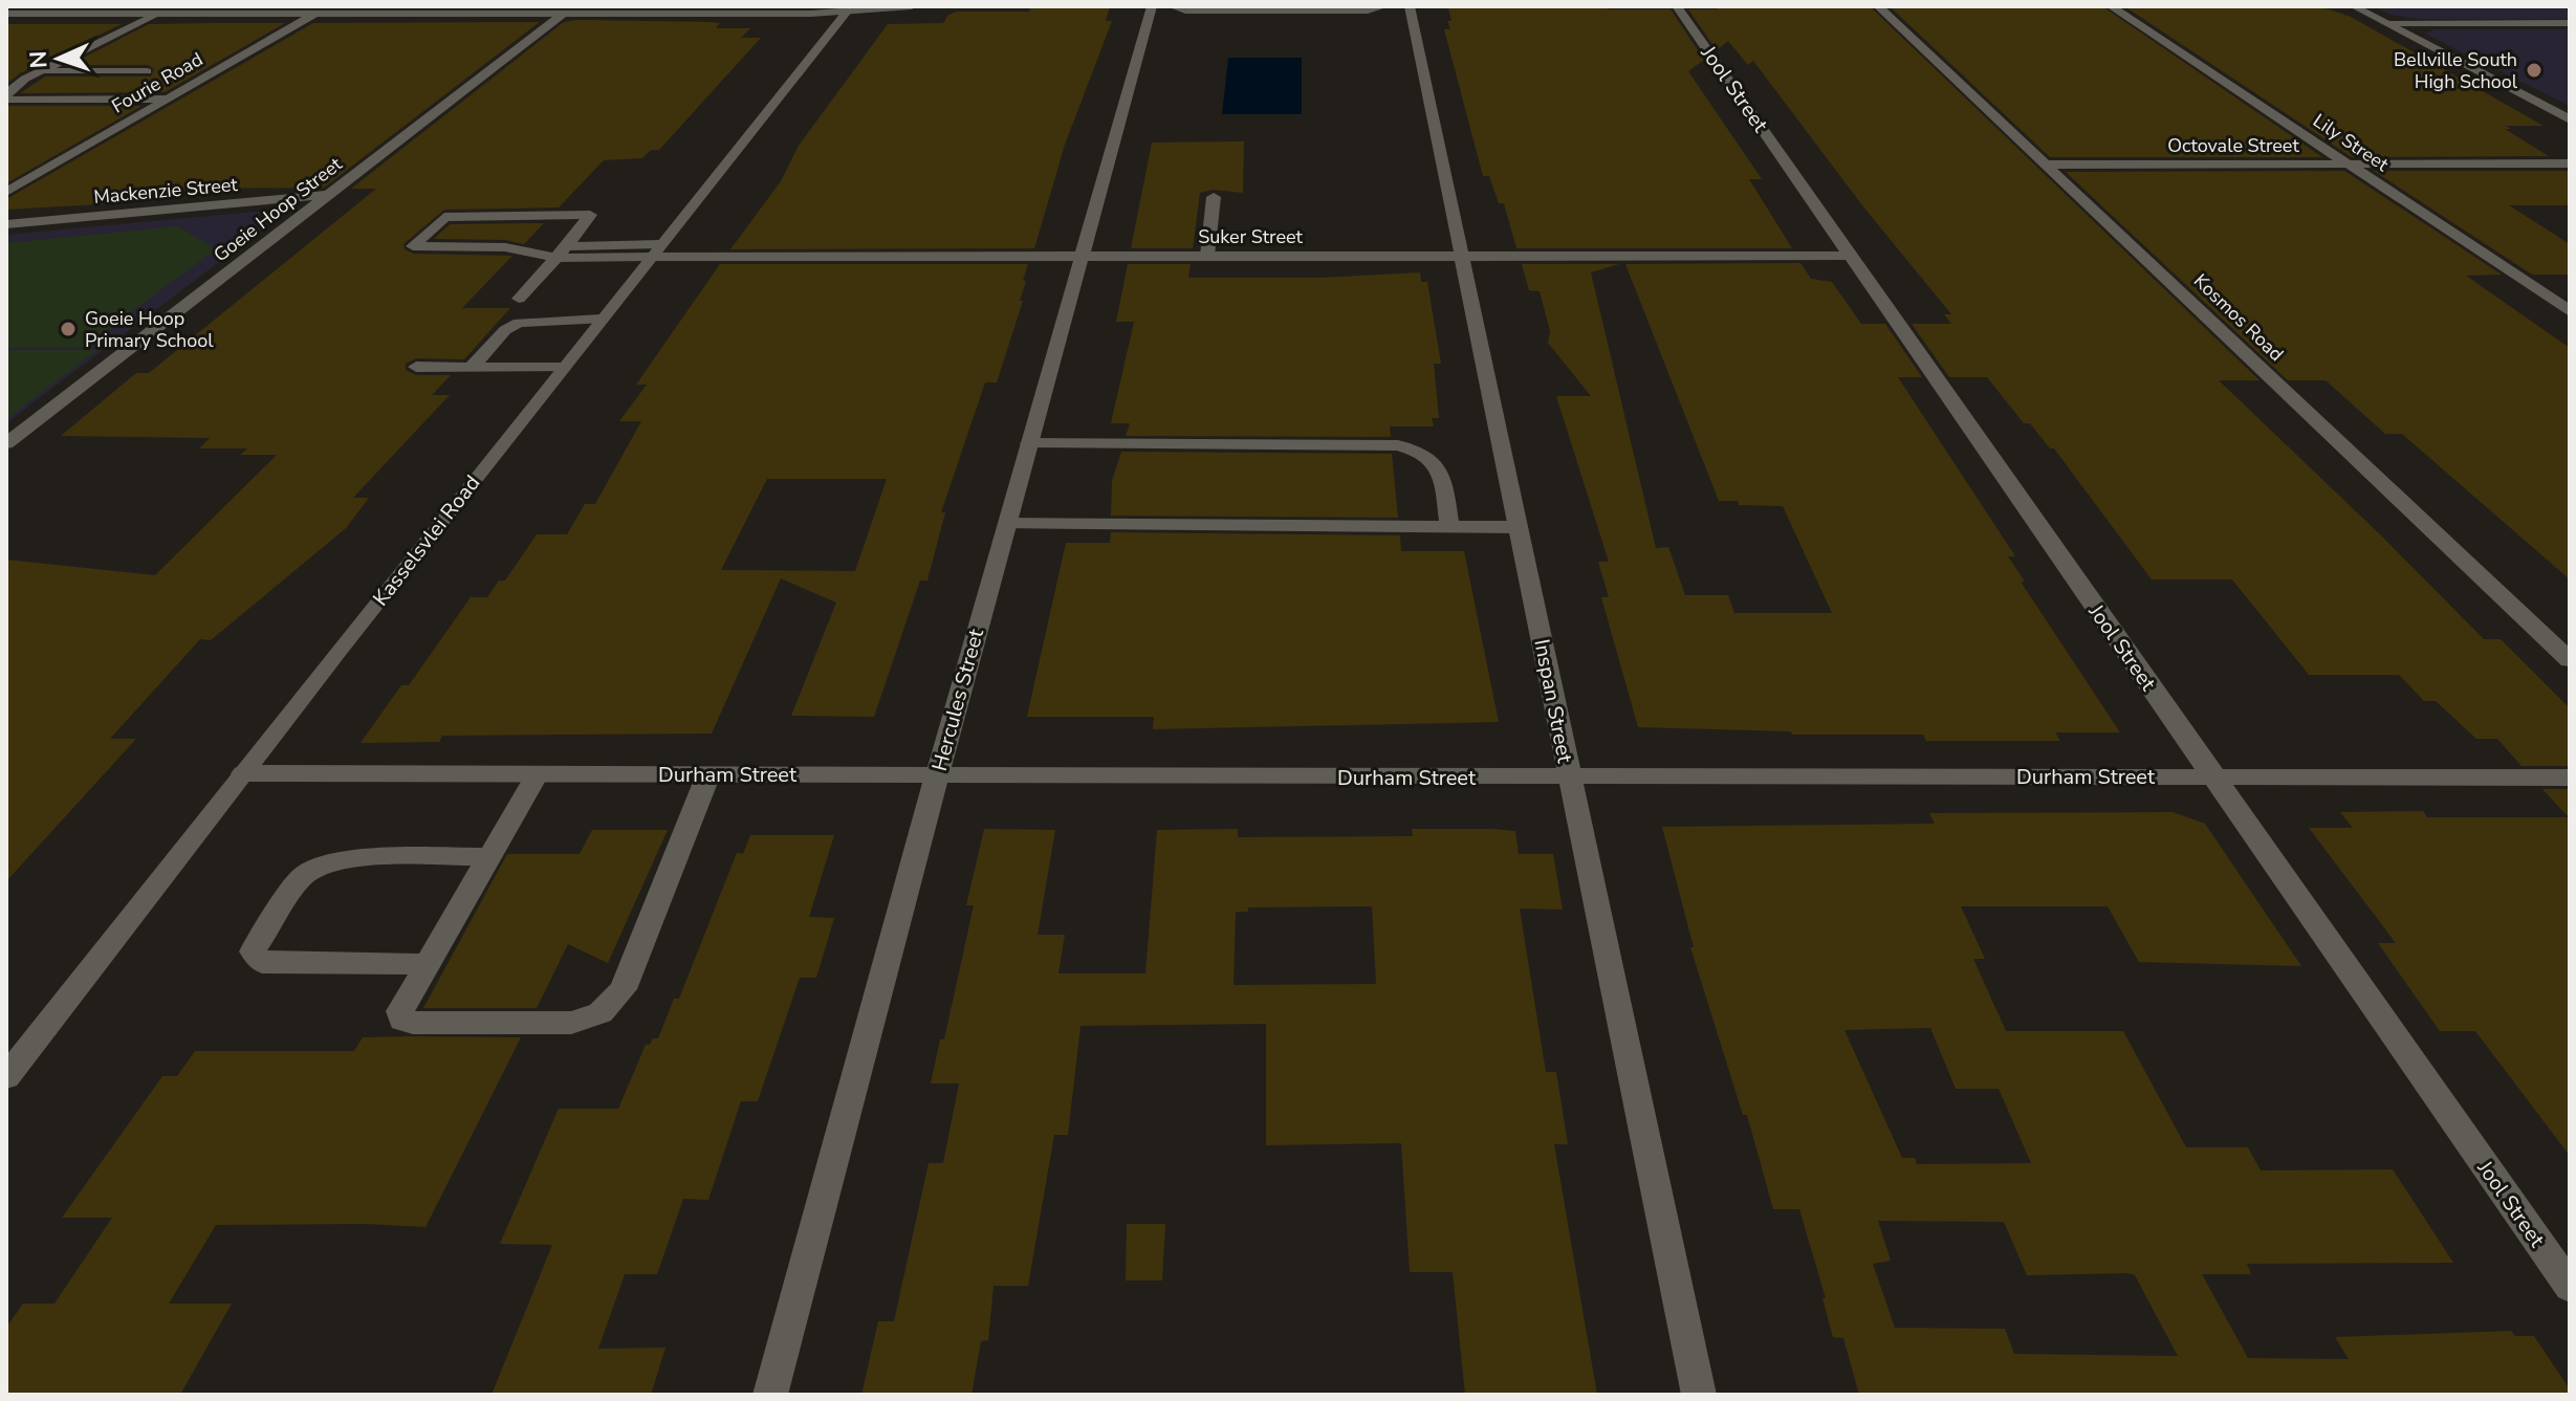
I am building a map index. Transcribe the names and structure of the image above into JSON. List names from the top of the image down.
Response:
{
  "streets": {
    "street": [
      "Fourie Road",
      "Jool Street",
      "Lily Street",
      "Octovale Street",
      "Mackenzie Street",
      "Goeie Hoop Street",
      "Suker Street",
      "Kosmos Road",
      "Kasselsvlei Road",
      "Hercules Street",
      "Inspan Street",
      "Durham Street"
    ]
  },
  "crossings": [
    ["Jool Street", "Suker Street"],
    ["Jool Street", "Durham Street"],
    ["Lily Street", "Octovale Street"],
    ["Octovale Street", "Kosmos Road"],
    ["Mackenzie Street", "Goeie Hoop Street"],
    ["Suker Street", "Kasselsvlei Road"],
    ["Suker Street", "Hercules Street"],
    ["Suker Street", "Inspan Street"],
    ["Kasselsvlei Road", "Durham Street"],
    ["Hercules Street", "Durham Street"],
    ["Inspan Street", "Durham Street"]
  ],
  "places": ["Bellville South High School", "Goeie Hoop Primary School"],
  "north": "left"
}
